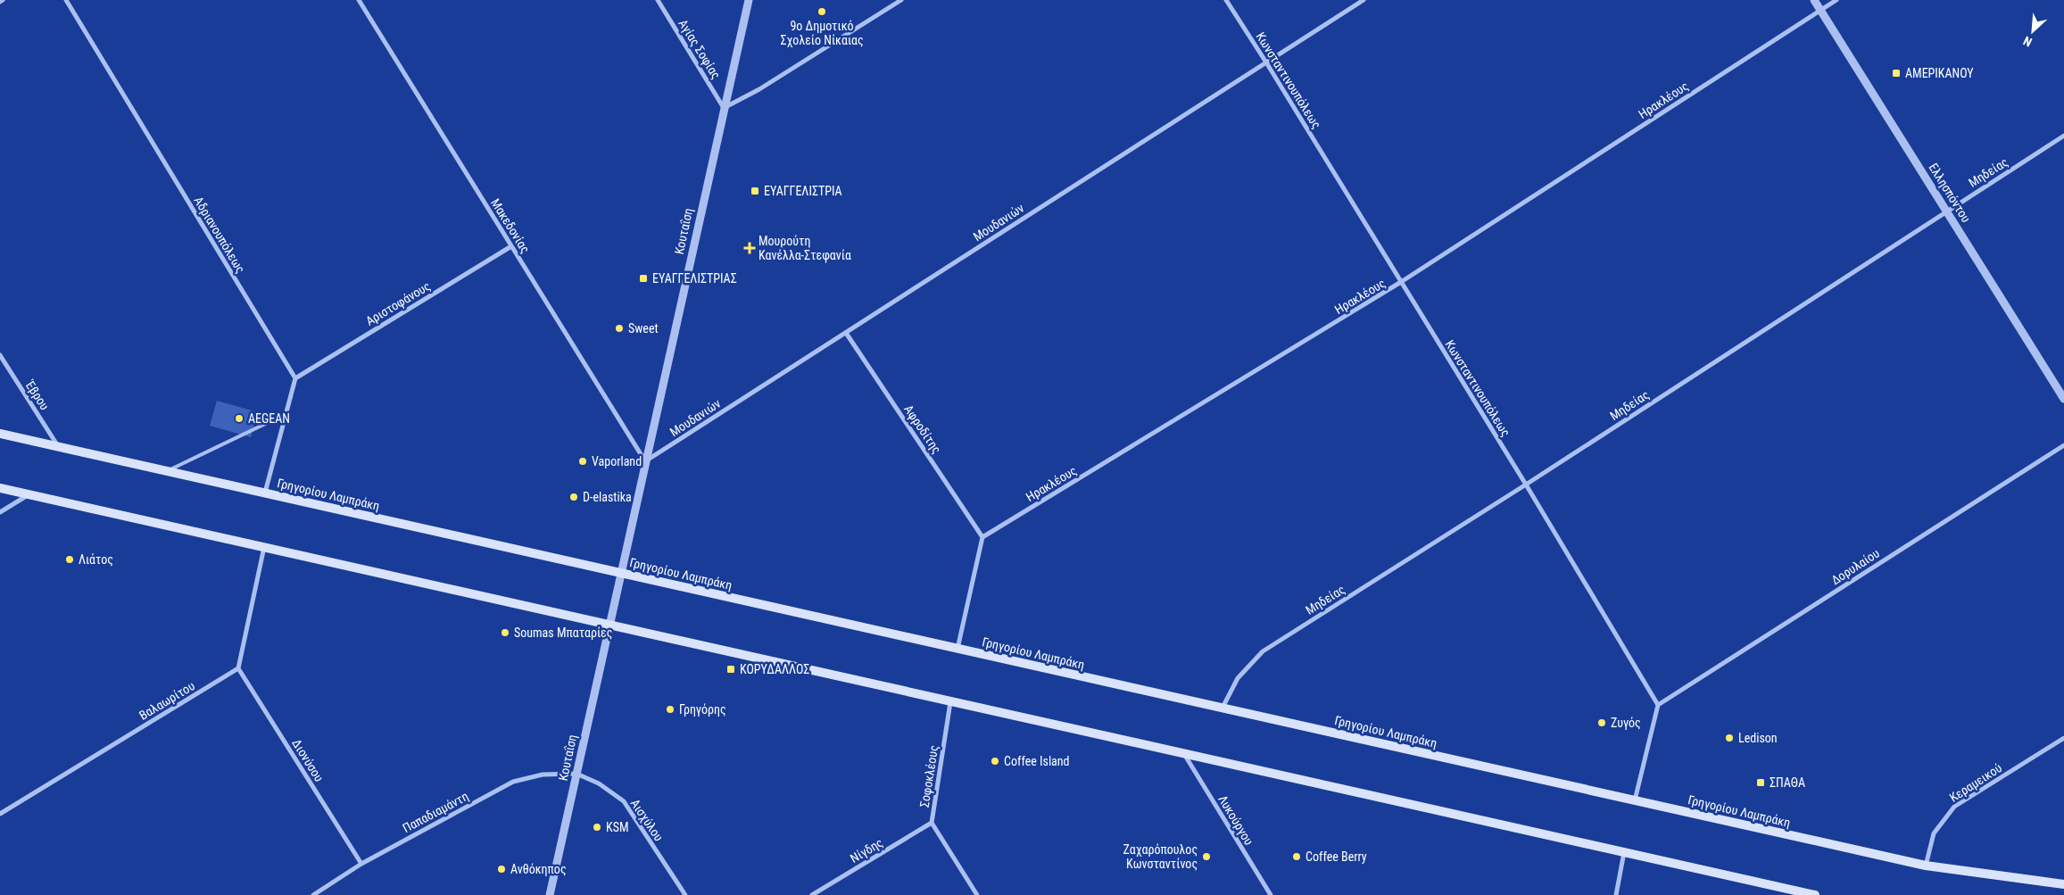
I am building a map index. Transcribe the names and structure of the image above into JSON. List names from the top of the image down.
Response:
{
  "streets": {
    "main road": ["Γρηγορίου Λαμπράκη"],
    "street": [
      "Αγίας Σοφίας",
      "Κωνσταντινουπόλεως",
      "Ηρακλέους",
      "Μηδείας",
      "Ελλησπόντου",
      "Μουδανιών",
      "Μακεδονίας",
      "Κουταΐση",
      "Αδριανουπόλεως",
      "Αριστοφάνους",
      "Έβρου",
      "Αφροδίτης",
      "Δορυλαίου",
      "Βαλαωρίτου",
      "Διονύσου",
      "Σοφοκλέους",
      "Κεραμεικού",
      "Παπαδιαμάντη",
      "Αισχύλου",
      "Λυκούργου",
      "Νίγδης"
    ]
  },
  "crossings": [
    ["Αγίας Σοφίας", "Κουταΐση"],
    ["Κωνσταντινουπόλεως", "Ηρακλέους"],
    ["Κωνσταντινουπόλεως", "Μηδείας"],
    ["Κωνσταντινουπόλεως", "Μουδανιών"],
    ["Κωνσταντινουπόλεως", "Δορυλαίου"],
    ["Ηρακλέους", "Ελλησπόντου"],
    ["Ηρακλέους", "Αφροδίτης"],
    ["Μηδείας", "Ελλησπόντου"],
    ["Μηδείας", "Γρηγορίου Λαμπράκη"],
    ["Μουδανιών", "Μακεδονίας"],
    ["Μουδανιών", "Κουταΐση"],
    ["Μουδανιών", "Αφροδίτης"],
    ["Μακεδονίας", "Κουταΐση"],
    ["Μακεδονίας", "Αριστοφάνους"],
    ["Κουταΐση", "Γρηγορίου Λαμπράκη"],
    ["Κουταΐση", "Παπαδιαμάντη"],
    ["Κουταΐση", "Αισχύλου"],
    ["Αδριανουπόλεως", "Αριστοφάνους"],
    ["Έβρου", "Γρηγορίου Λαμπράκη"],
    ["Γρηγορίου Λαμπράκη", "Κεραμεικού"],
    ["Βαλαωρίτου", "Διονύσου"],
    ["Διονύσου", "Παπαδιαμάντη"],
    ["Σοφοκλέους", "Νίγδης"],
    ["Παπαδιαμάντη", "Αισχύλου"]
  ],
  "places": {
    "other": [
      "9o Δημοτικό Σχολείο Νίκαιας",
      "Sweet",
      "AEGEAN",
      "Vaporland",
      "D-elastika",
      "Λιάτος",
      "Soumas Μπαταρίες",
      "Γρηγόρης",
      "Ζυγός",
      "Ledison",
      "Coffee Island",
      "KSM",
      "Ζαχαρόπουλος Κωνσταντίνος",
      "Coffee Berry",
      "Ανθόκηπος"
    ],
    "transit": [
      "ΑΜΕΡΙΚΑΝΟΥ",
      "ΕΥΑΓΓΕΛΙΣΤΡΙΑ",
      "ΕΥΑΓΓΕΛΙΣΤΡΙΑΣ",
      "ΚΟΡΥΔΑΛΛΟΣ",
      "ΣΠΑΘΑ"
    ],
    "health": ["Μουρούτη Κανέλλα-Στεφανία"]
  },
  "north": "bottom left"
}
